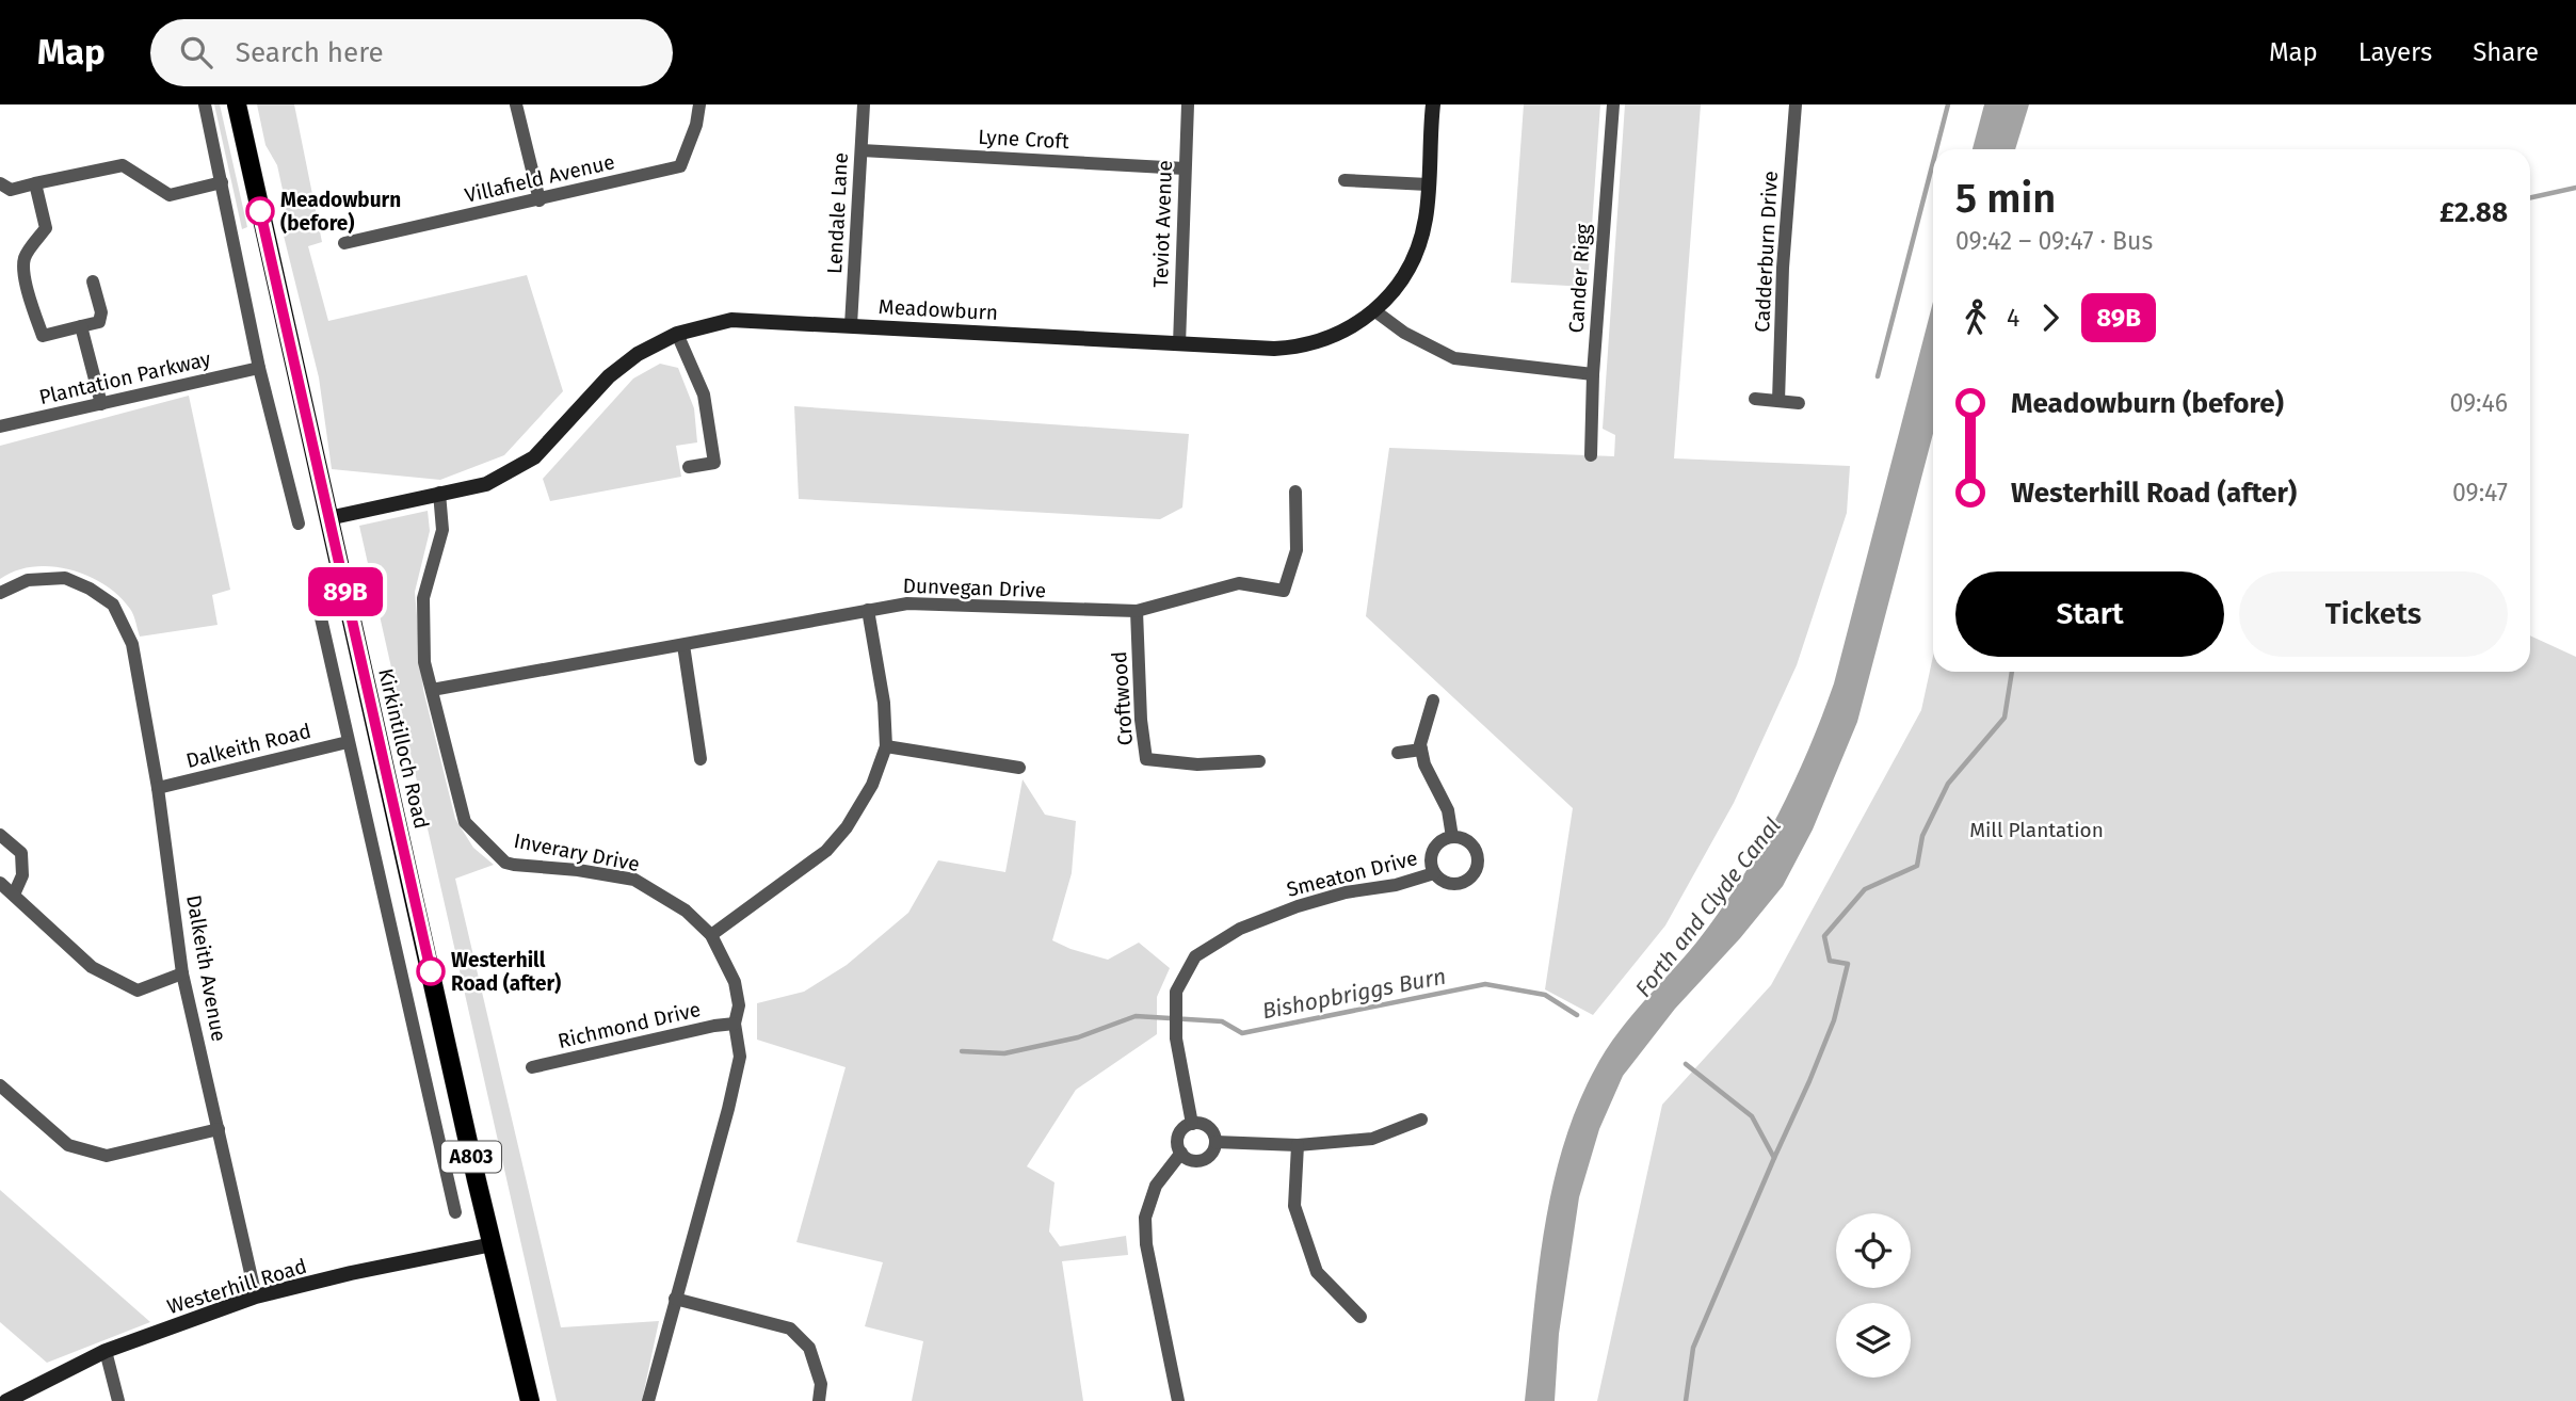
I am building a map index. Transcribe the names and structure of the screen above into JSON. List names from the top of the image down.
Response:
{
  "streets": {
    "main road": ["Kirkintilloch Road", "A803"],
    "street": [
      "Lyne Croft",
      "Villafield Avenue",
      "Lendale Lane",
      "Teviot Avenue",
      "Cadderburn Drive",
      "Cander Rigg",
      "Meadowburn",
      "Plantation Parkway",
      "Dunvegan Drive",
      "Croftwood",
      "Dalkeith Road",
      "Inverary Drive",
      "Smeaton Drive",
      "Dalkeith Avenue",
      "Richmond Drive",
      "Westerhill Road"
    ]
  },
  "crossings": [
    ["Lyne Croft", "Lendale Lane"],
    ["Lyne Croft", "Teviot Avenue"],
    ["Lendale Lane", "Meadowburn"],
    ["Teviot Avenue", "Meadowburn"],
    ["Meadowburn", "Kirkintilloch Road"],
    ["Meadowburn", "Inverary Drive"],
    ["Dunvegan Drive", "Croftwood"],
    ["Dunvegan Drive", "Inverary Drive"],
    ["Dalkeith Road", "Dalkeith Avenue"],
    ["Kirkintilloch Road", "Westerhill Road"],
    ["Inverary Drive", "Richmond Drive"],
    ["Dalkeith Avenue", "Westerhill Road"]
  ],
  "water": ["Forth and Clyde Canal", "Bishopbriggs Burn"],
  "parks": ["Mill Plantation"],
  "places": ["Meadowburn (before)", "Westerhill Road (after)"],
  "lines": ["bus line 89B"],
  "page": {
    "header": "Map",
    "search": "Search here",
    "nav": ["Map", "Layers", "Share"],
    "on_map": "89B",
    "heading": ["5 min", "09:42 – 09:47 · Bus", "£2.88"],
    "legs": ["4", "89B"],
    "list": [
      {
        "name": "Meadowburn (before)",
        "value": "09:46"
      },
      {
        "name": "Westerhill Road (after)",
        "value": "09:47"
      }
    ],
    "buttons": ["Start", "Tickets"]
  }
}
